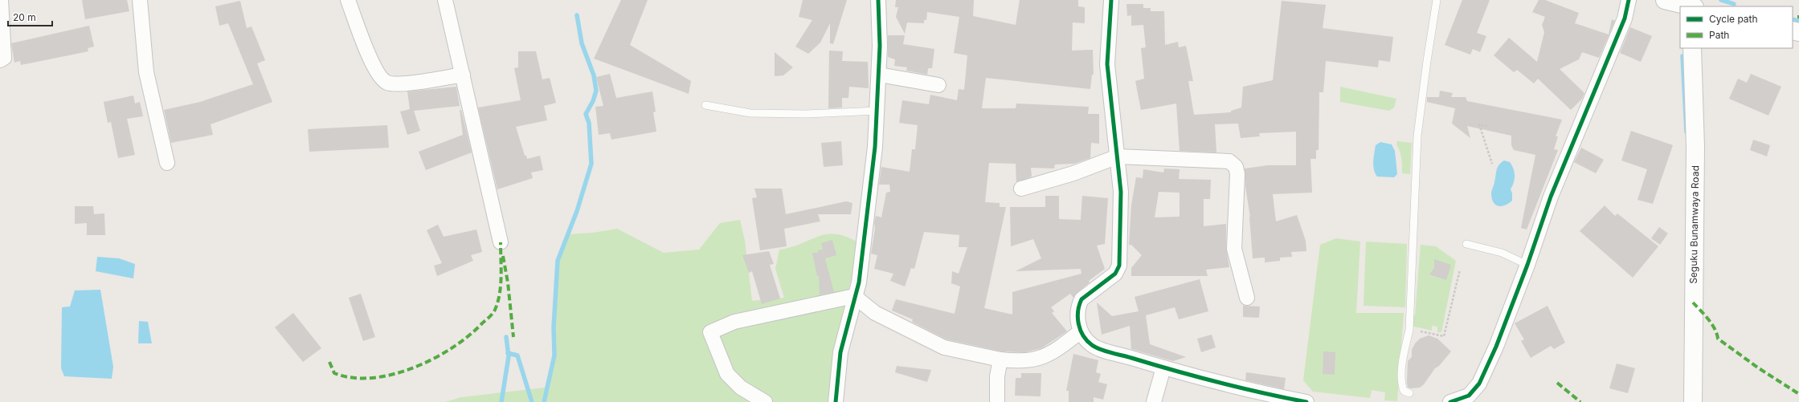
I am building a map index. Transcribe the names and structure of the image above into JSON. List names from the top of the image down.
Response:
{
  "streets": {
    "main road": ["Seguku Bunamwaya Road"]
  },
  "legend": ["Cycle path", "Path"],
  "scale_bar": "20 m"
}
